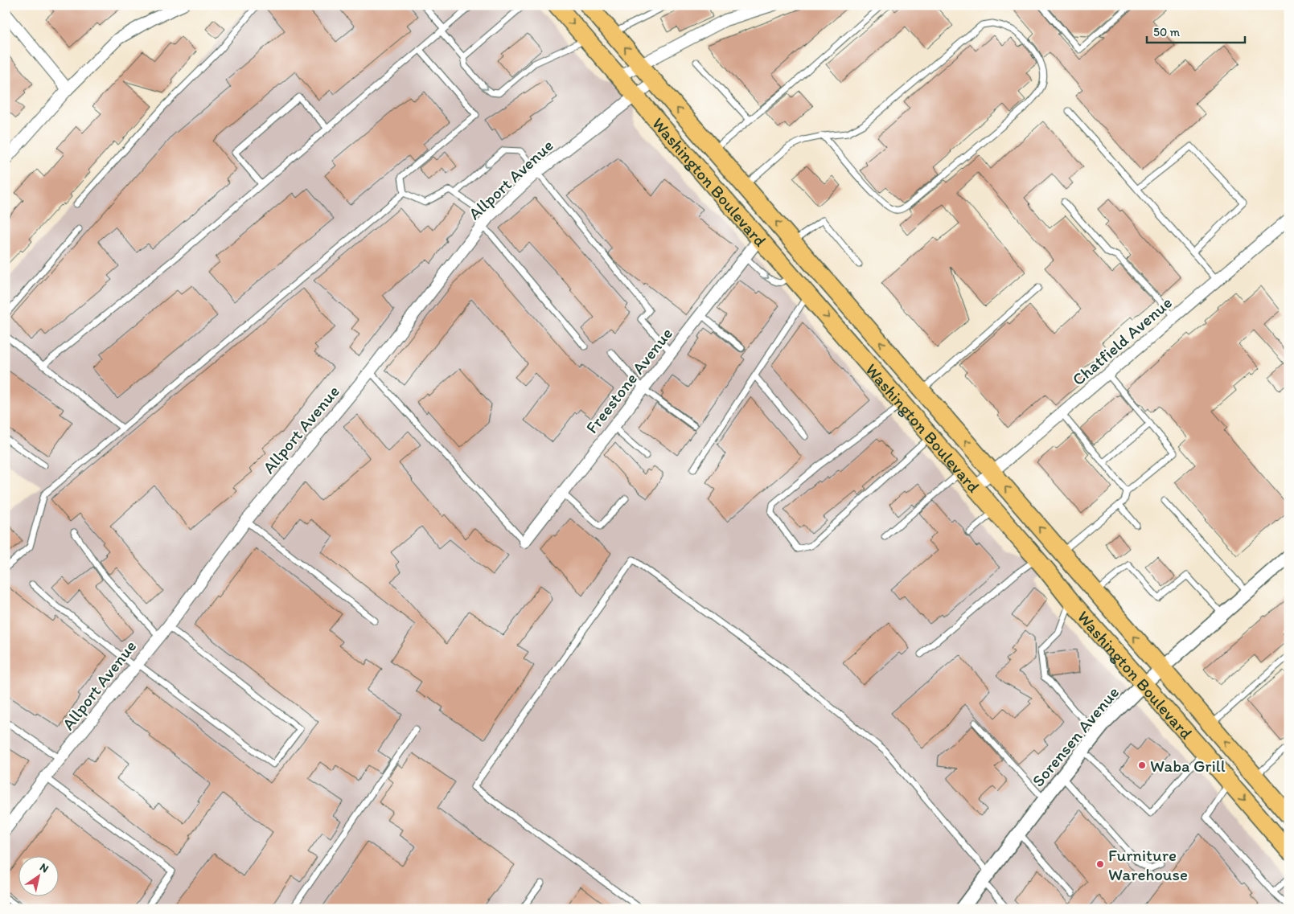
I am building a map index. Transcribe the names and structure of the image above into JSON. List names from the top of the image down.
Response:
{
  "streets": {
    "main road": ["Washington Boulevard"],
    "street": [
      "Allport Avenue",
      "Chatfield Avenue",
      "Freestone Avenue",
      "Sorensen Avenue"
    ]
  },
  "crossings": [
    ["Allport Avenue", "Washington Boulevard"],
    ["Washington Boulevard", "Chatfield Avenue"],
    ["Washington Boulevard", "Freestone Avenue"],
    ["Washington Boulevard", "Sorensen Avenue"]
  ],
  "places": ["Waba Grill", "Furniture Warehouse"],
  "scale_bar": "50 m",
  "north": "top right"
}
